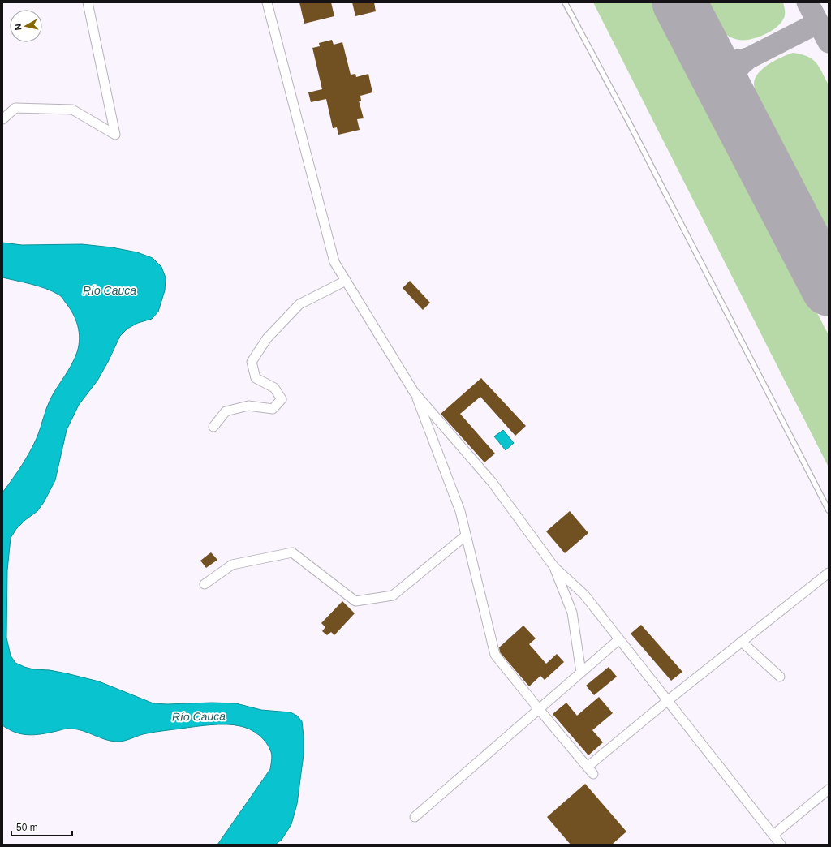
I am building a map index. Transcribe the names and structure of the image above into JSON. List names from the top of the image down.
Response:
{
  "water": ["Río Cauca"],
  "scale_bar": "50 m",
  "north": "left"
}
